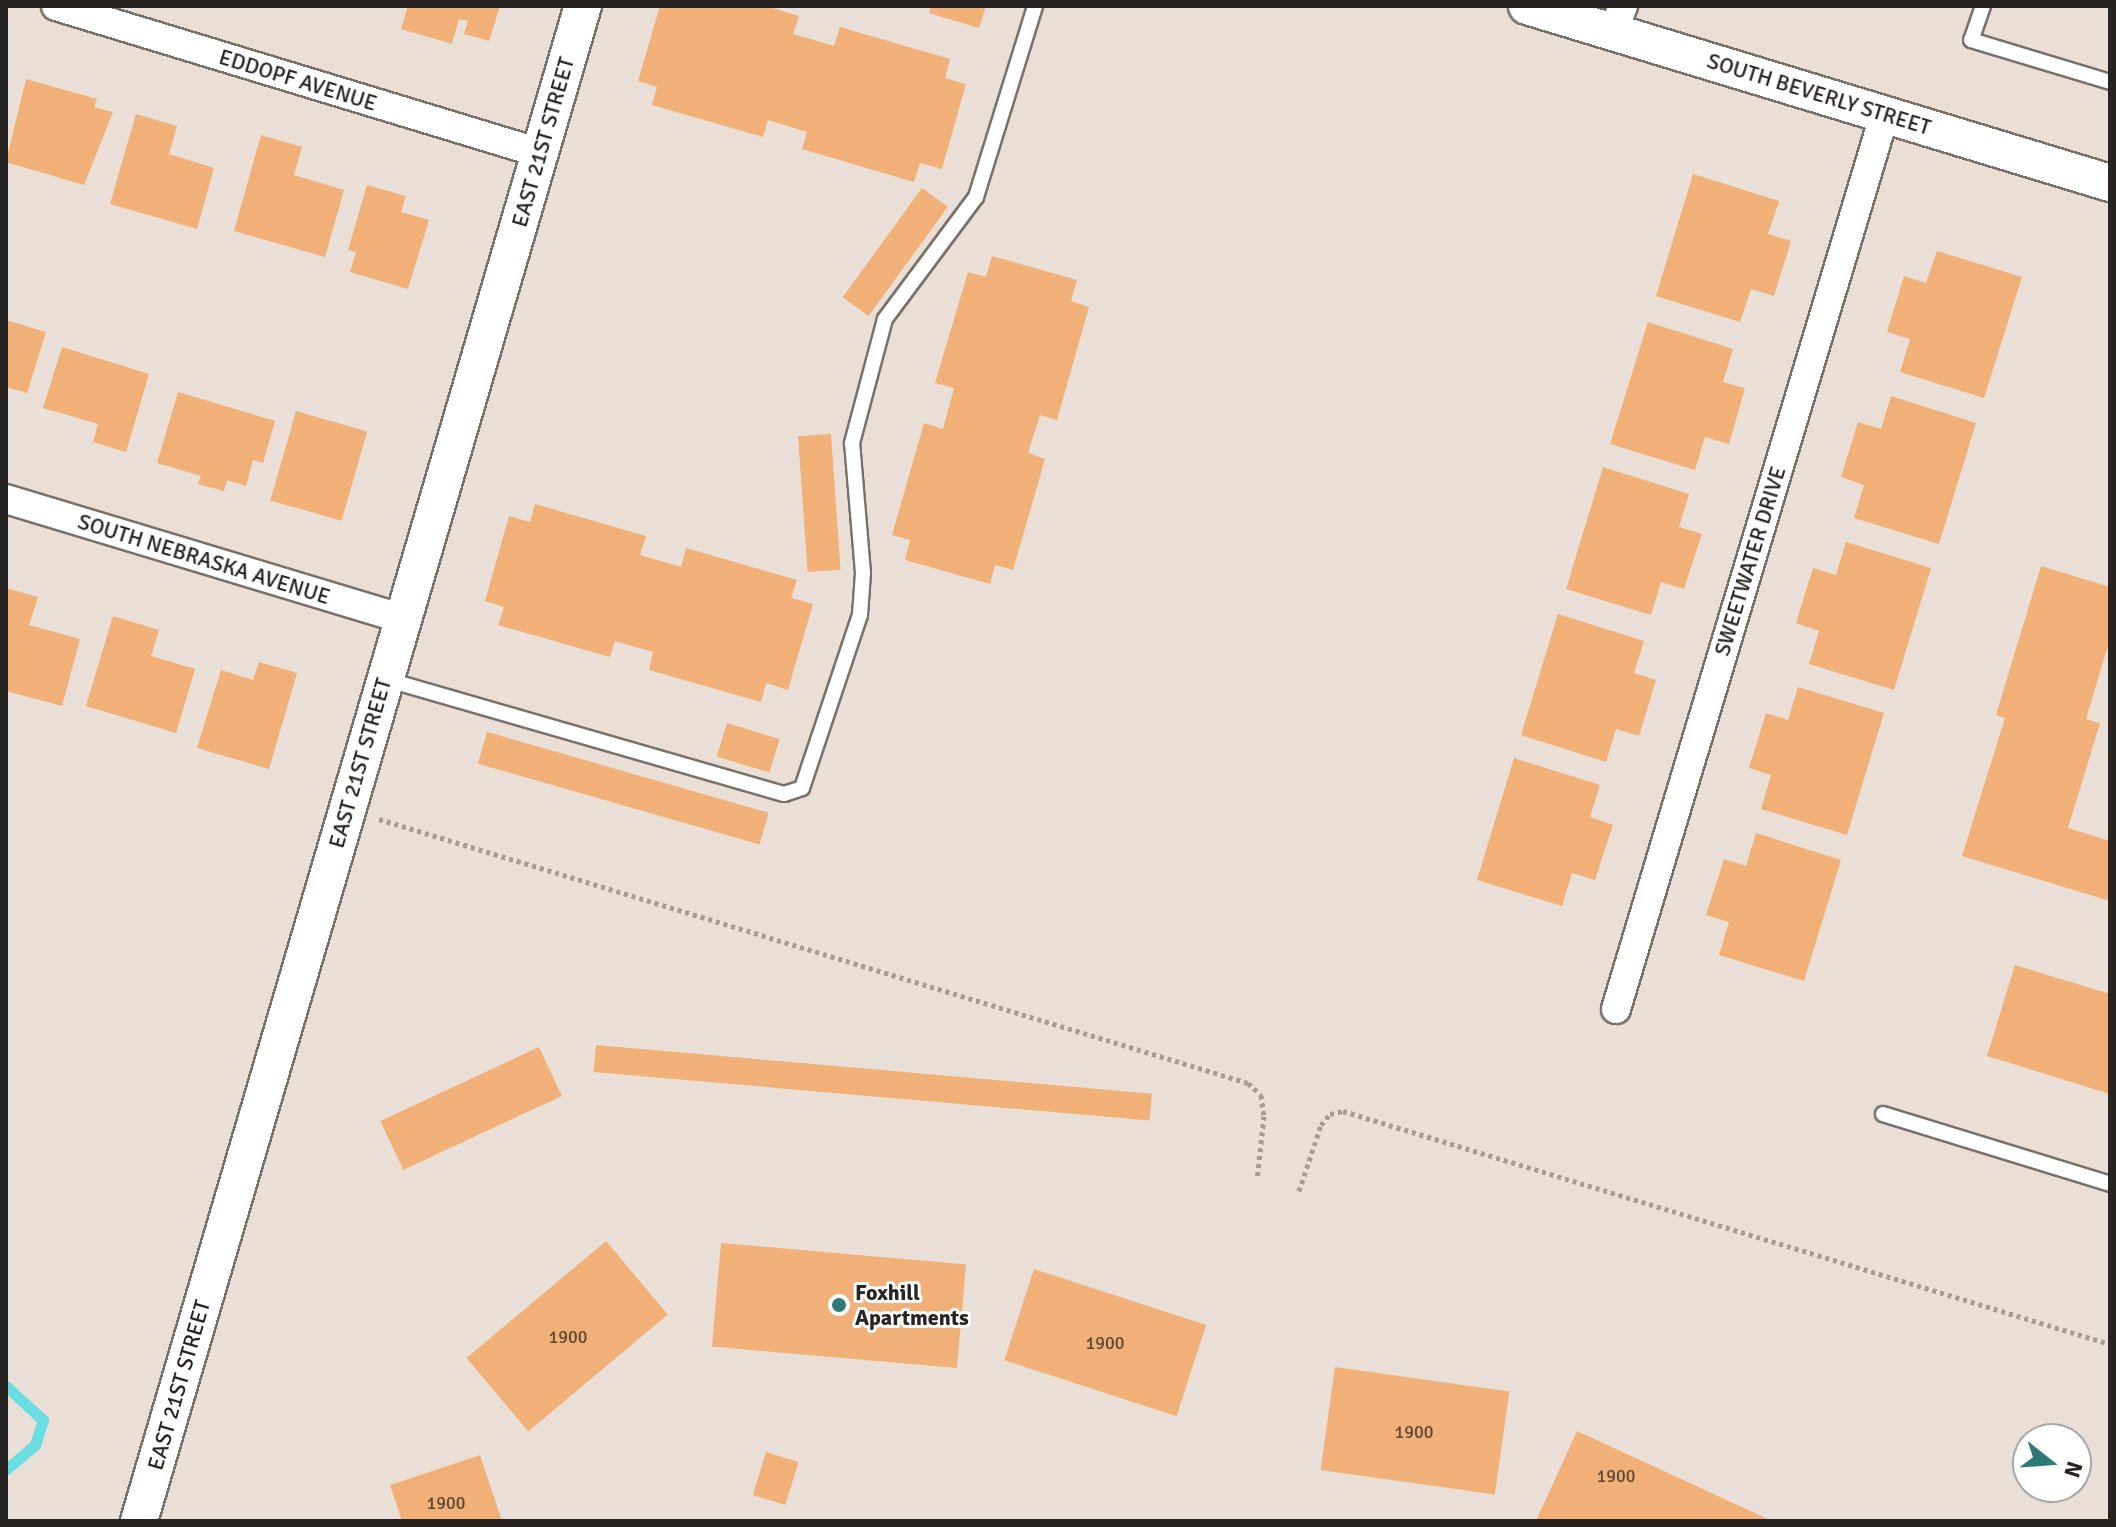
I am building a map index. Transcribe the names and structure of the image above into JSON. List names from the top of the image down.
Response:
{
  "streets": {
    "street": [
      "EDDOPF AVENUE",
      "SOUTH BEVERLY STREET",
      "EAST 21ST STREET",
      "SOUTH NEBRASKA AVENUE",
      "SWEETWATER DRIVE"
    ]
  },
  "crossings": [
    ["EDDOPF AVENUE", "EAST 21ST STREET"],
    ["SOUTH BEVERLY STREET", "SWEETWATER DRIVE"],
    ["EAST 21ST STREET", "SOUTH NEBRASKA AVENUE"]
  ],
  "places": ["Foxhill Apartments"],
  "house_numbers": [
    "1900",
    "1900",
    "1900",
    "1900",
    "1900"
  ],
  "north": "right"
}
